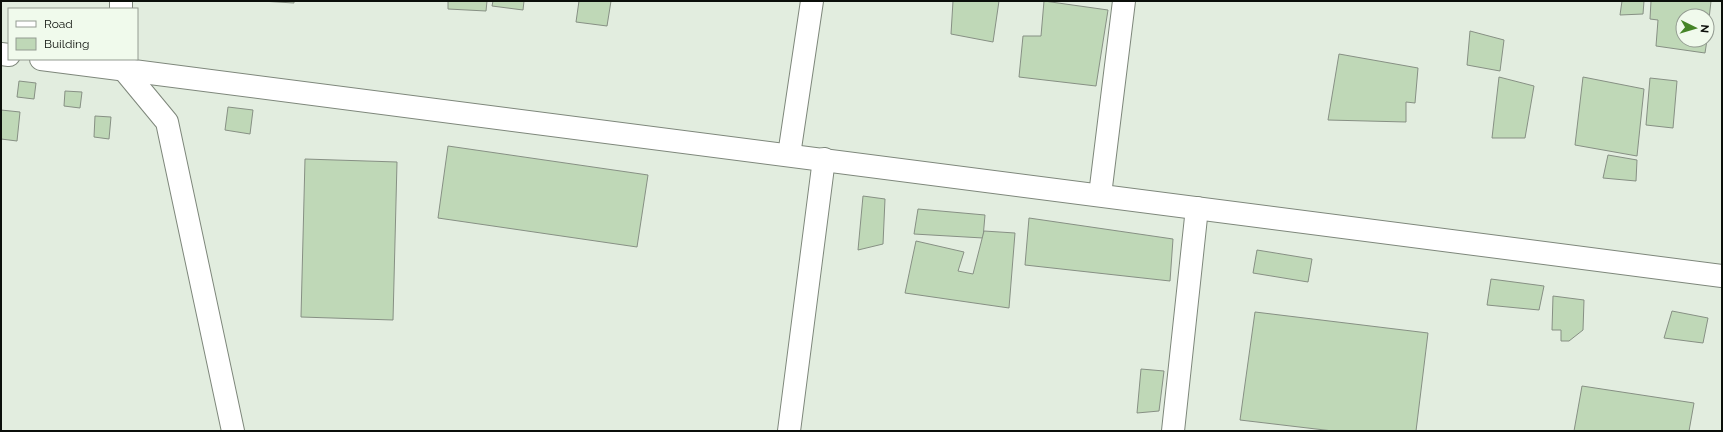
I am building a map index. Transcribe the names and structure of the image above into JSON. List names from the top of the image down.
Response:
{
  "legend": ["Road", "Building"],
  "north": "right"
}
